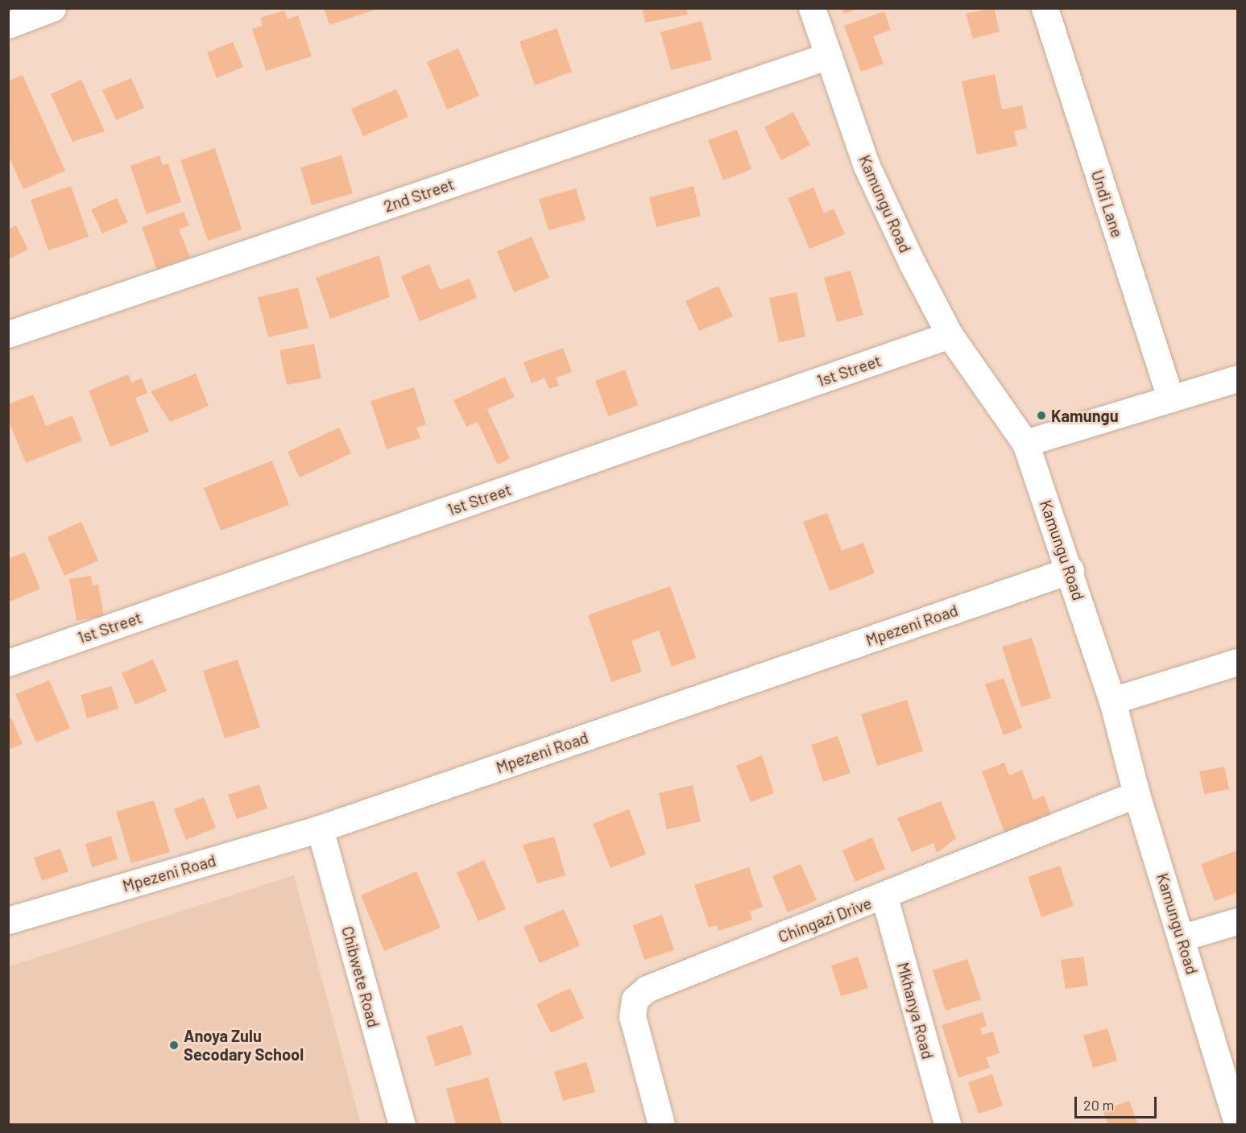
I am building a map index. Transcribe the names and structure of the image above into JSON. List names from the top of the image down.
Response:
{
  "streets": {
    "street": [
      "2nd Street",
      "Kamungu Road",
      "Undi Lane",
      "1st Street",
      "Mpezeni Road",
      "Chingazi Drive",
      "Chibwete Road",
      "Mkhanya Road"
    ]
  },
  "crossings": [
    ["2nd Street", "Kamungu Road"],
    ["Kamungu Road", "1st Street"],
    ["Kamungu Road", "Mpezeni Road"],
    ["Kamungu Road", "Chingazi Drive"],
    ["Mpezeni Road", "Chibwete Road"],
    ["Chingazi Drive", "Mkhanya Road"]
  ],
  "places": ["Kamungu", "Anoya Zulu Secodary School"],
  "scale_bar": "20 m"
}
